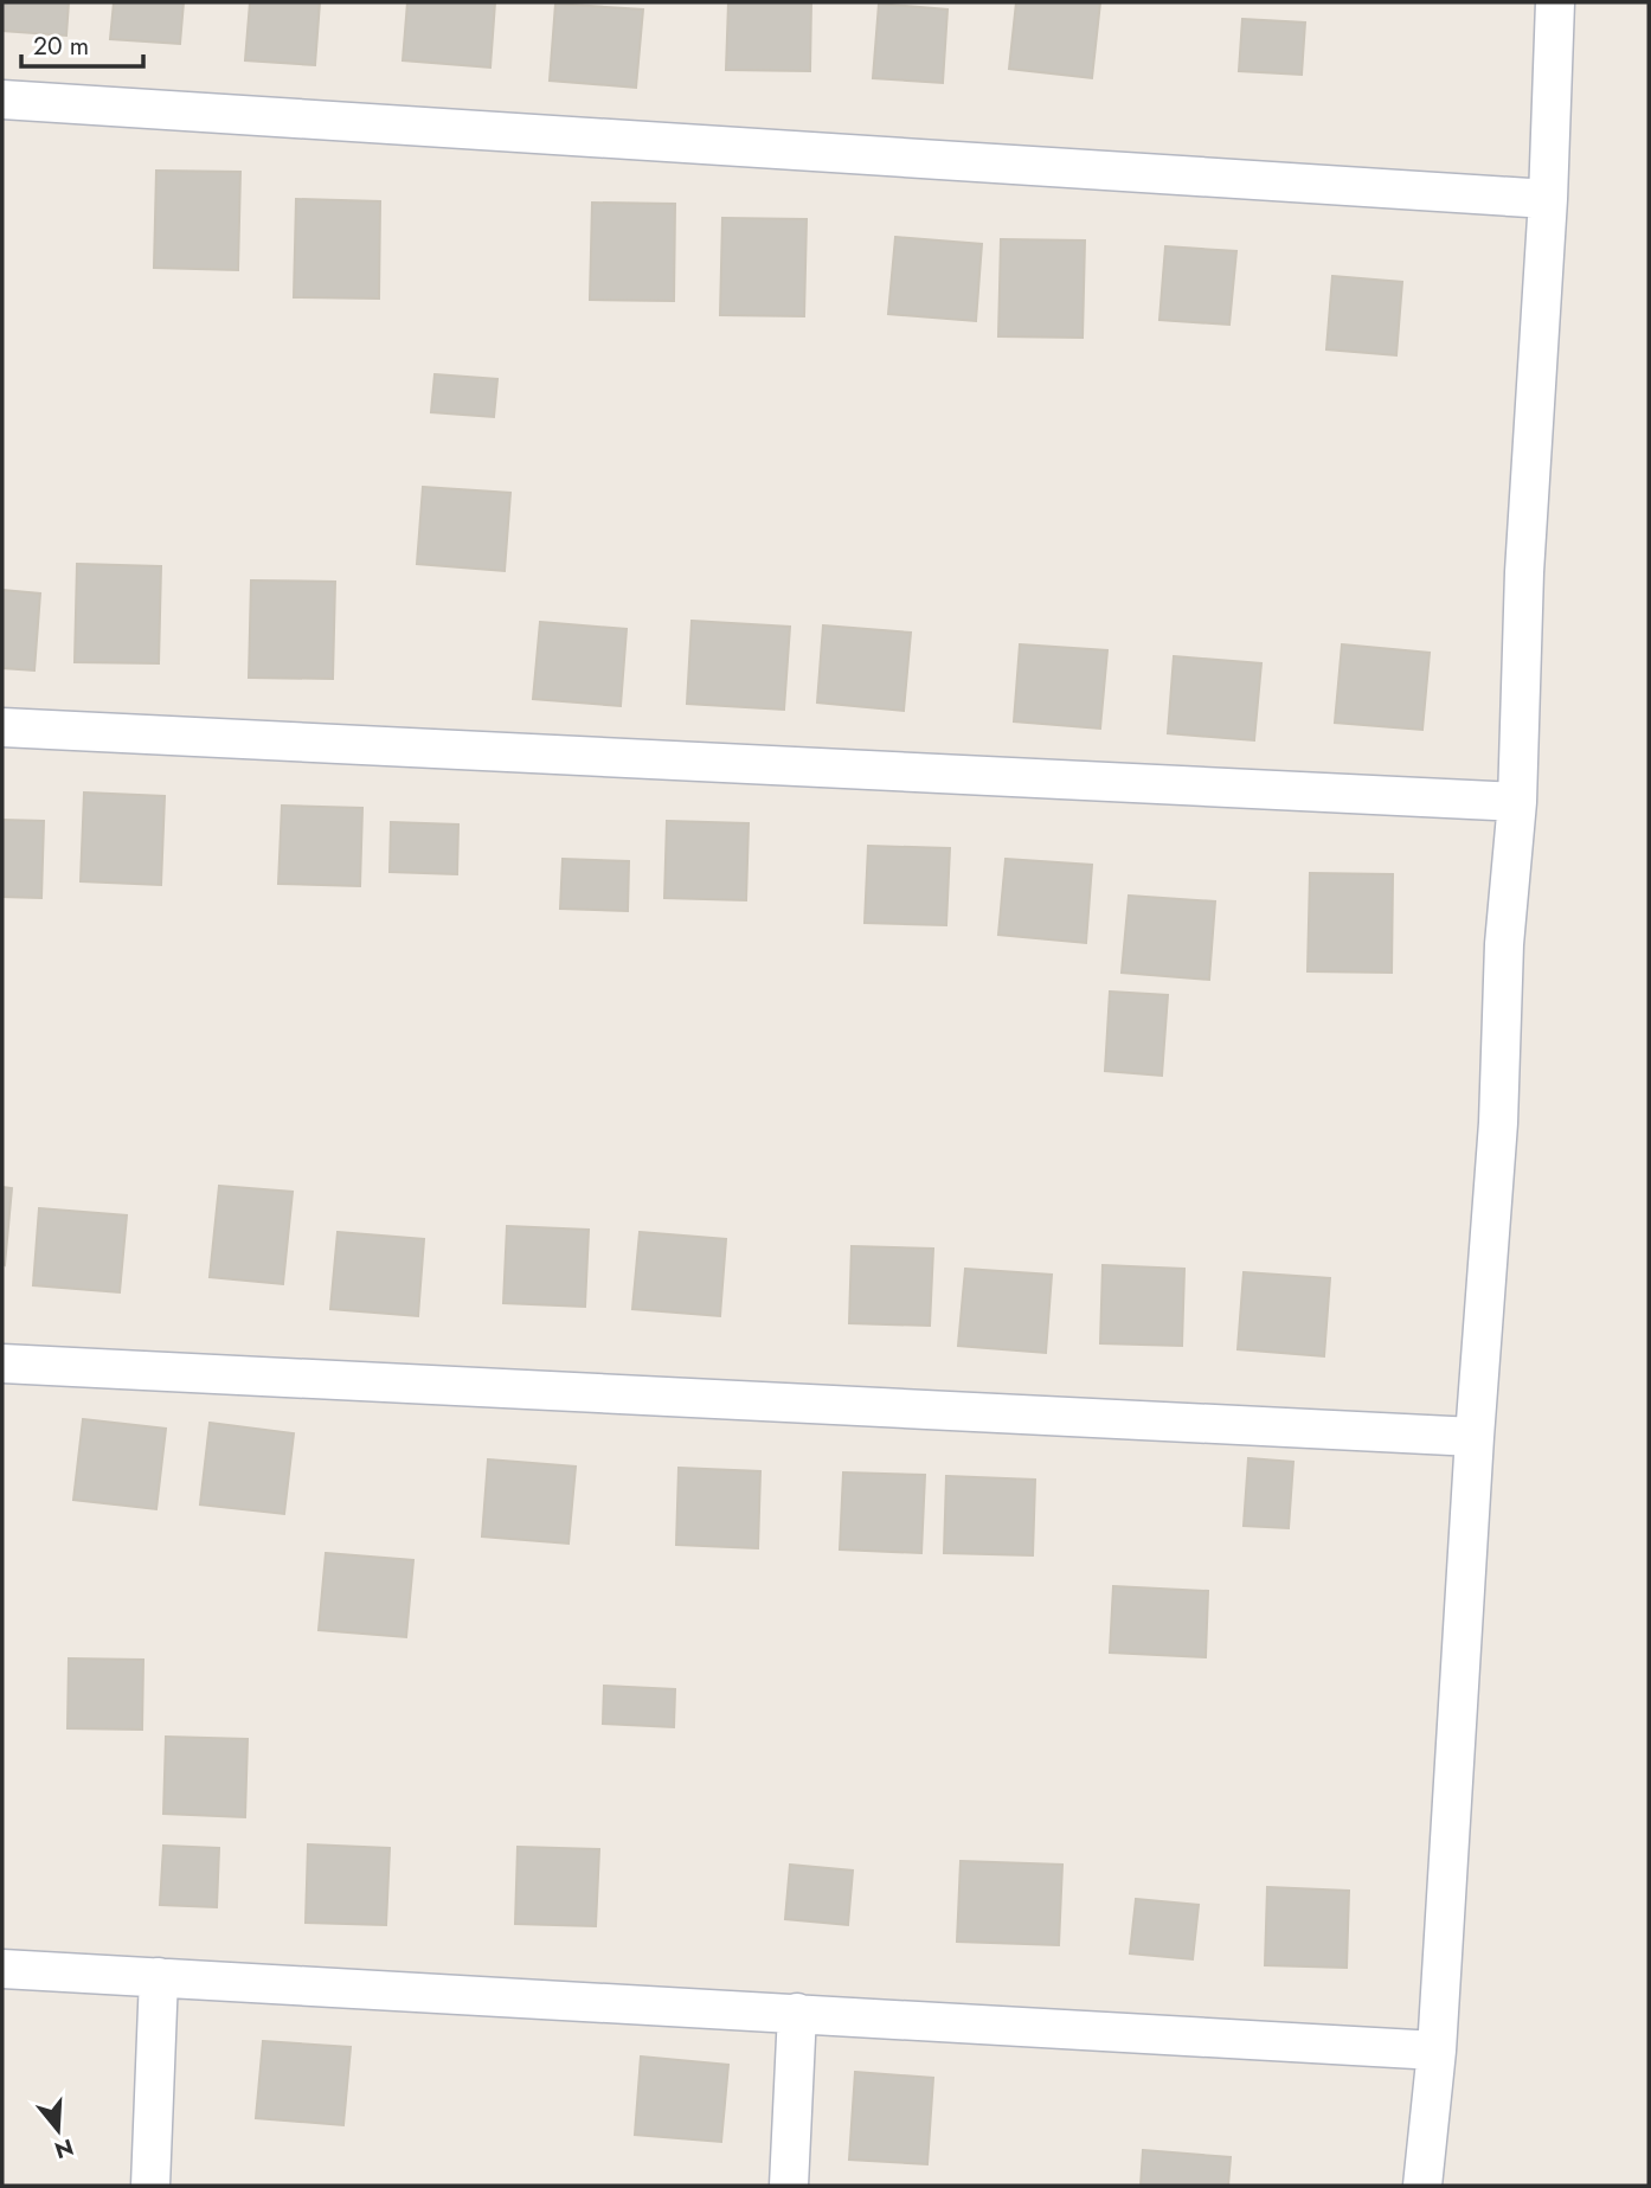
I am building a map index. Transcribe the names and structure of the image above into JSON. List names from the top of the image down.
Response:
{
  "scale_bar": "20 m",
  "north": "bottom"
}
